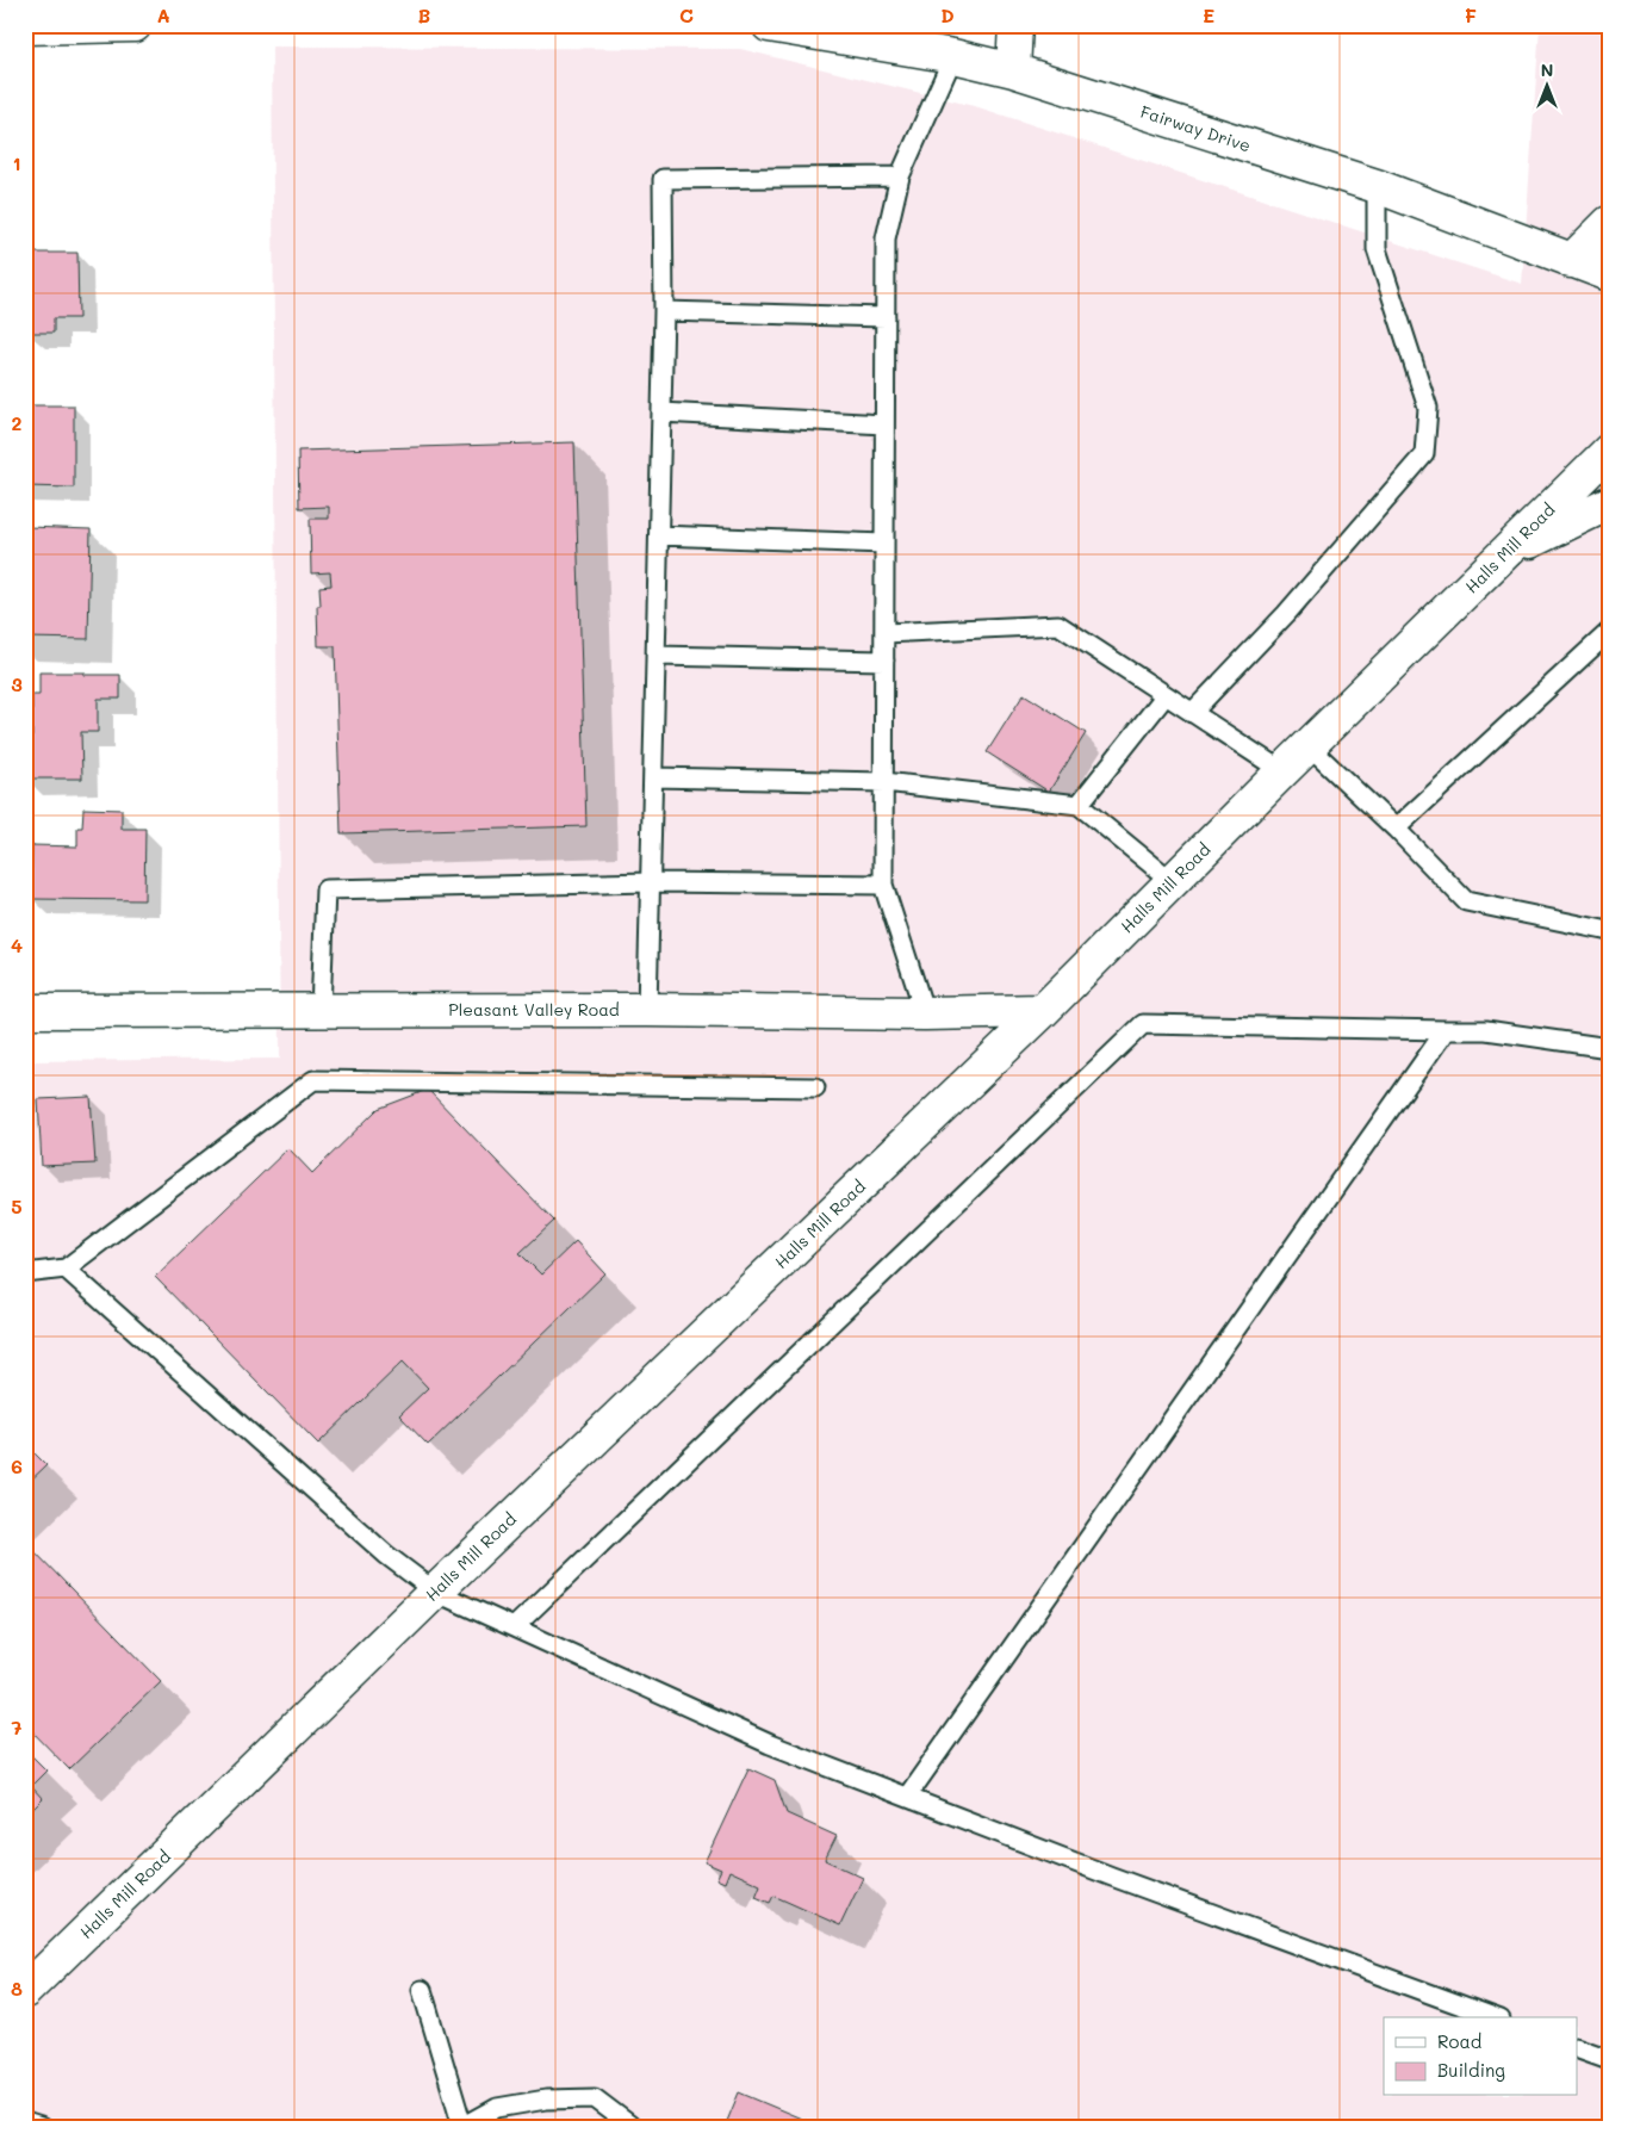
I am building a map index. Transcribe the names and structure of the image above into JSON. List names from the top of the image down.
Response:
{
  "streets": {
    "street": ["Fairway Drive", "Halls Mill Road", "Pleasant Valley Road"]
  },
  "crossings": [
    ["Halls Mill Road", "Pleasant Valley Road"]
  ],
  "legend": ["Road", "Building"],
  "north": "top",
  "grid": {
    "columns": [
      "A",
      "B",
      "C",
      "D",
      "E",
      "F"
    ],
    "rows": [
      "1",
      "2",
      "3",
      "4",
      "5",
      "6",
      "7",
      "8"
    ]
  }
}
